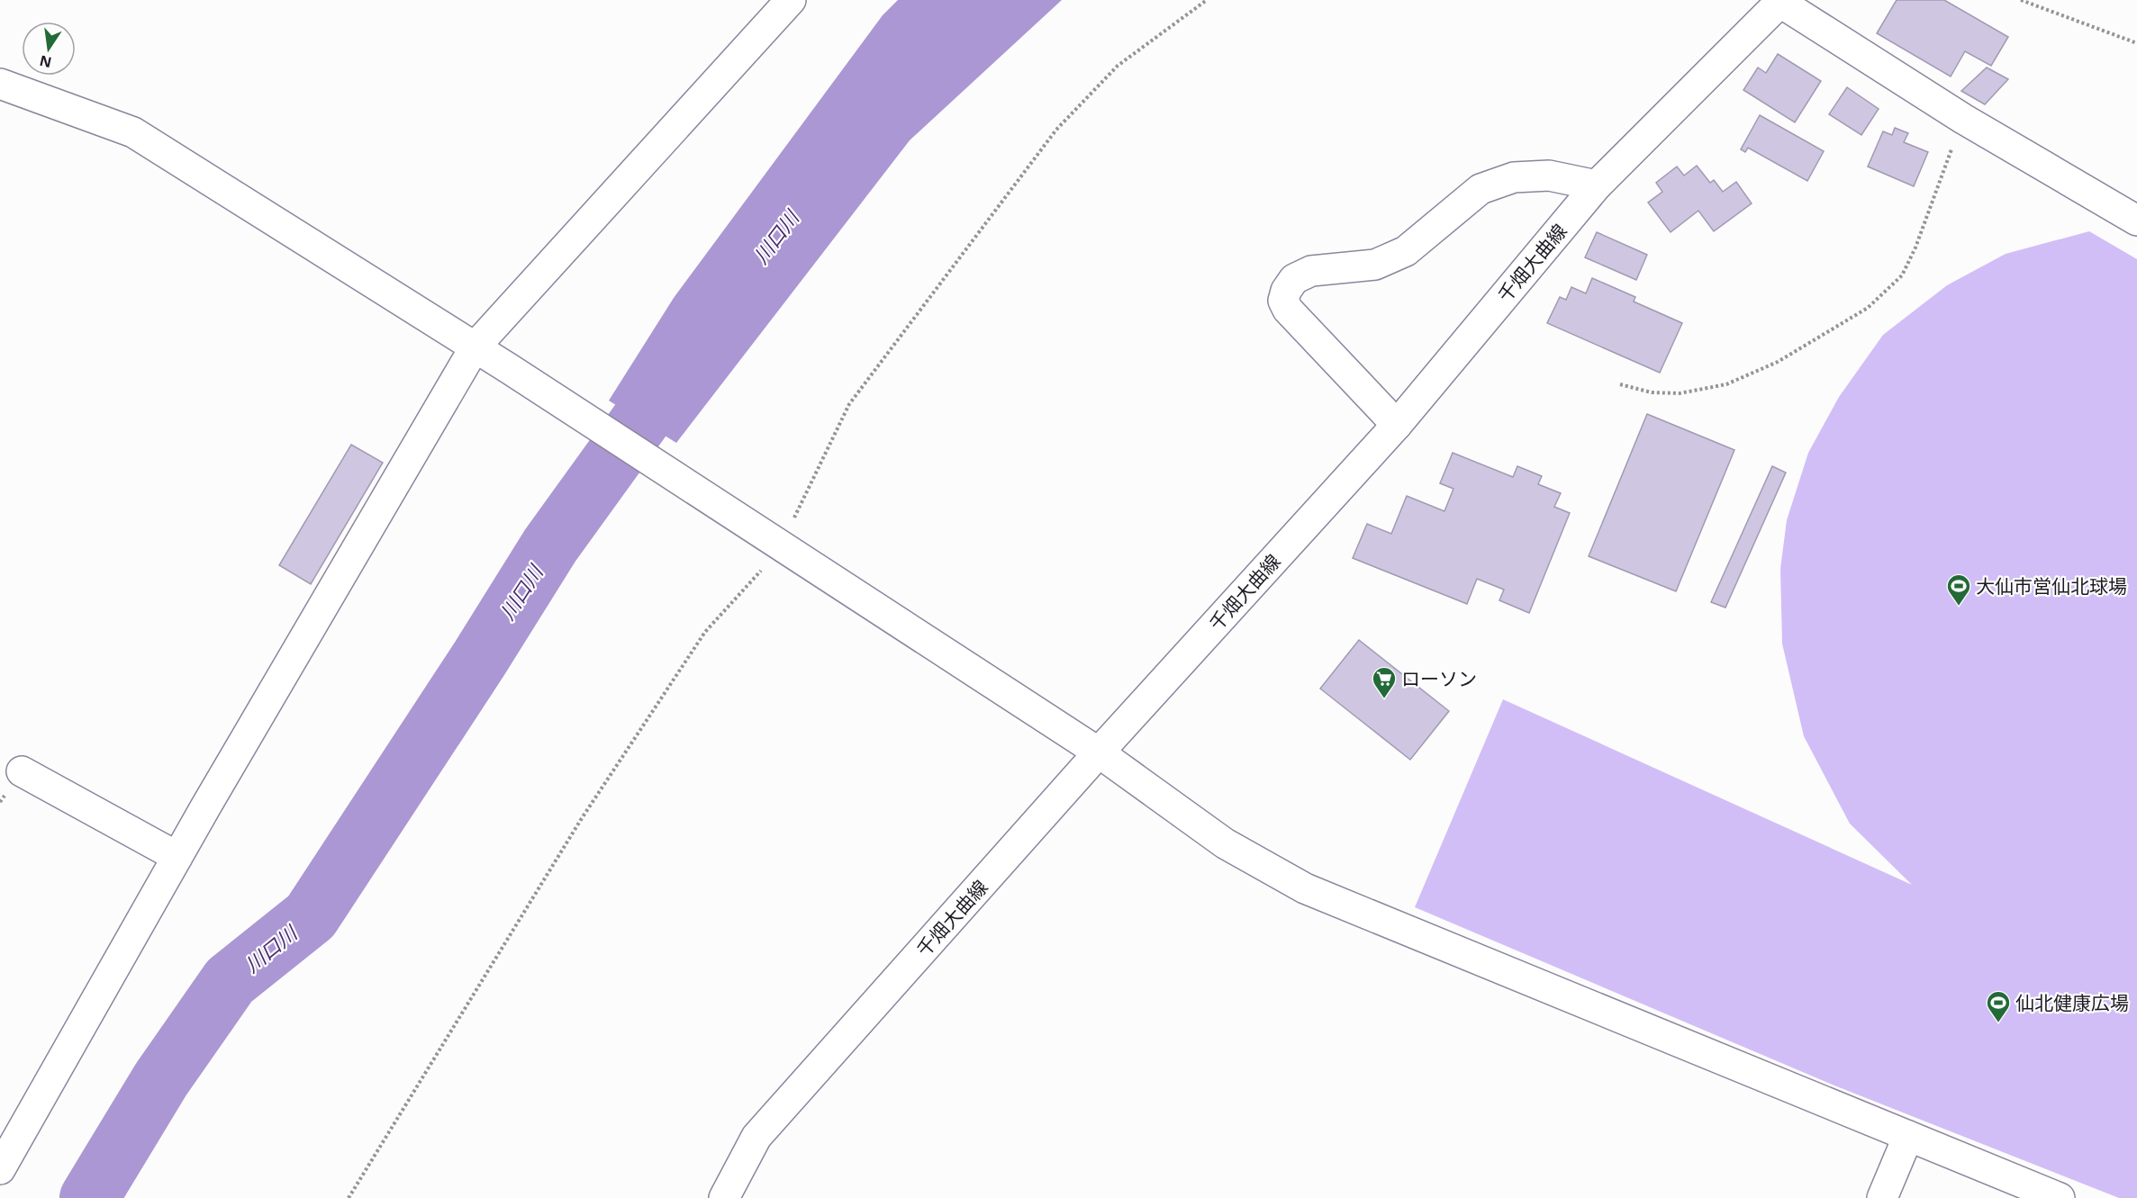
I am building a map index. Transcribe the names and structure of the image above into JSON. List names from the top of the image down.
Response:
{
  "streets": {
    "street": ["千畑大曲線"]
  },
  "water": ["川口川"],
  "places": {
    "sports": ["大仙市営仙北球場", "仙北健康広場"],
    "supermarket": ["ローソン"]
  },
  "north": "bottom"
}
